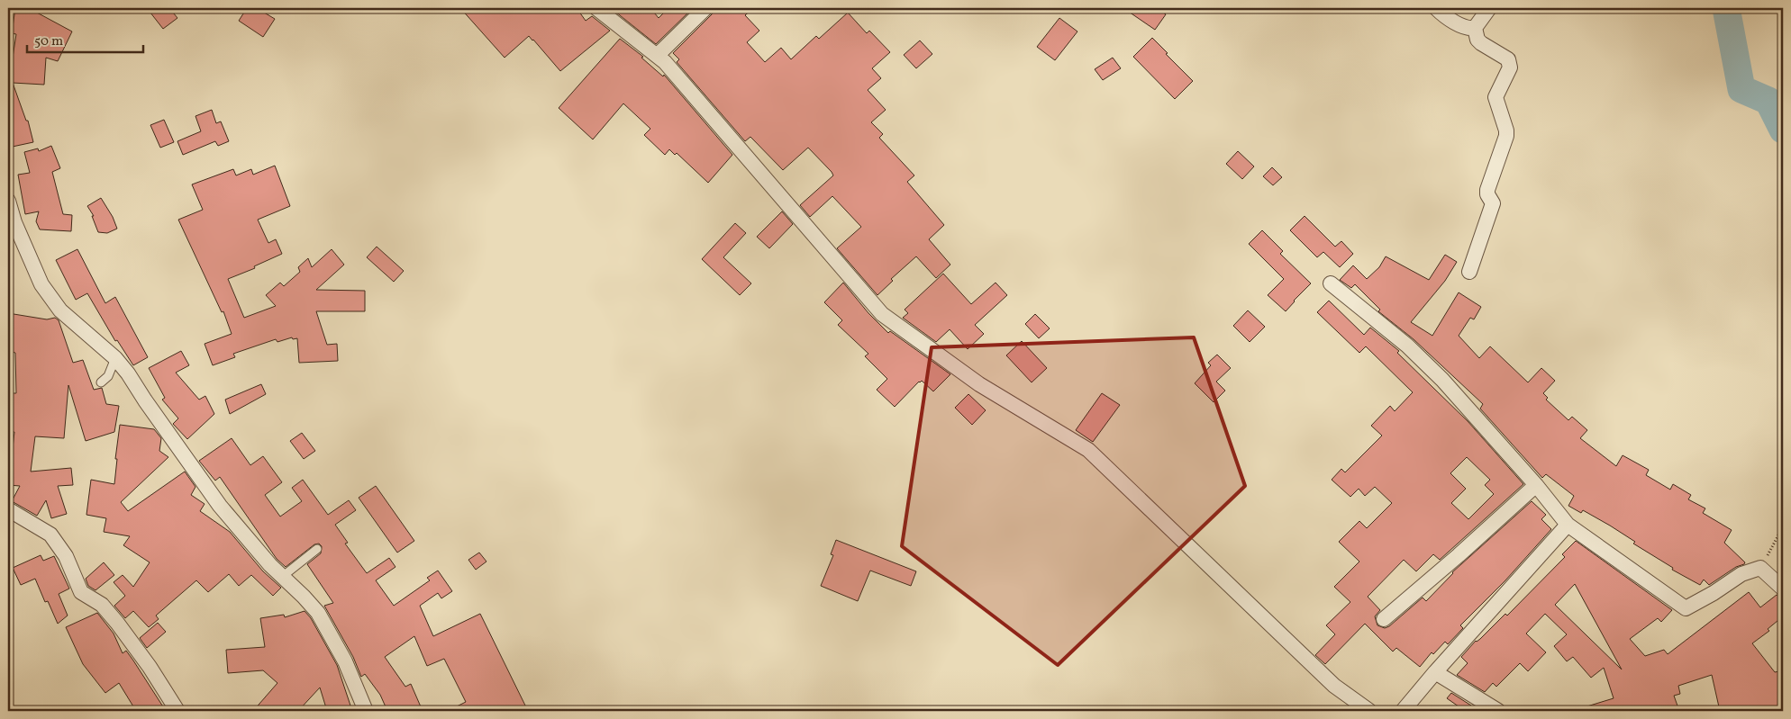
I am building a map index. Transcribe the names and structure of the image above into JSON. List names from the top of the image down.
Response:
{
  "scale_bar": "50 m"
}
